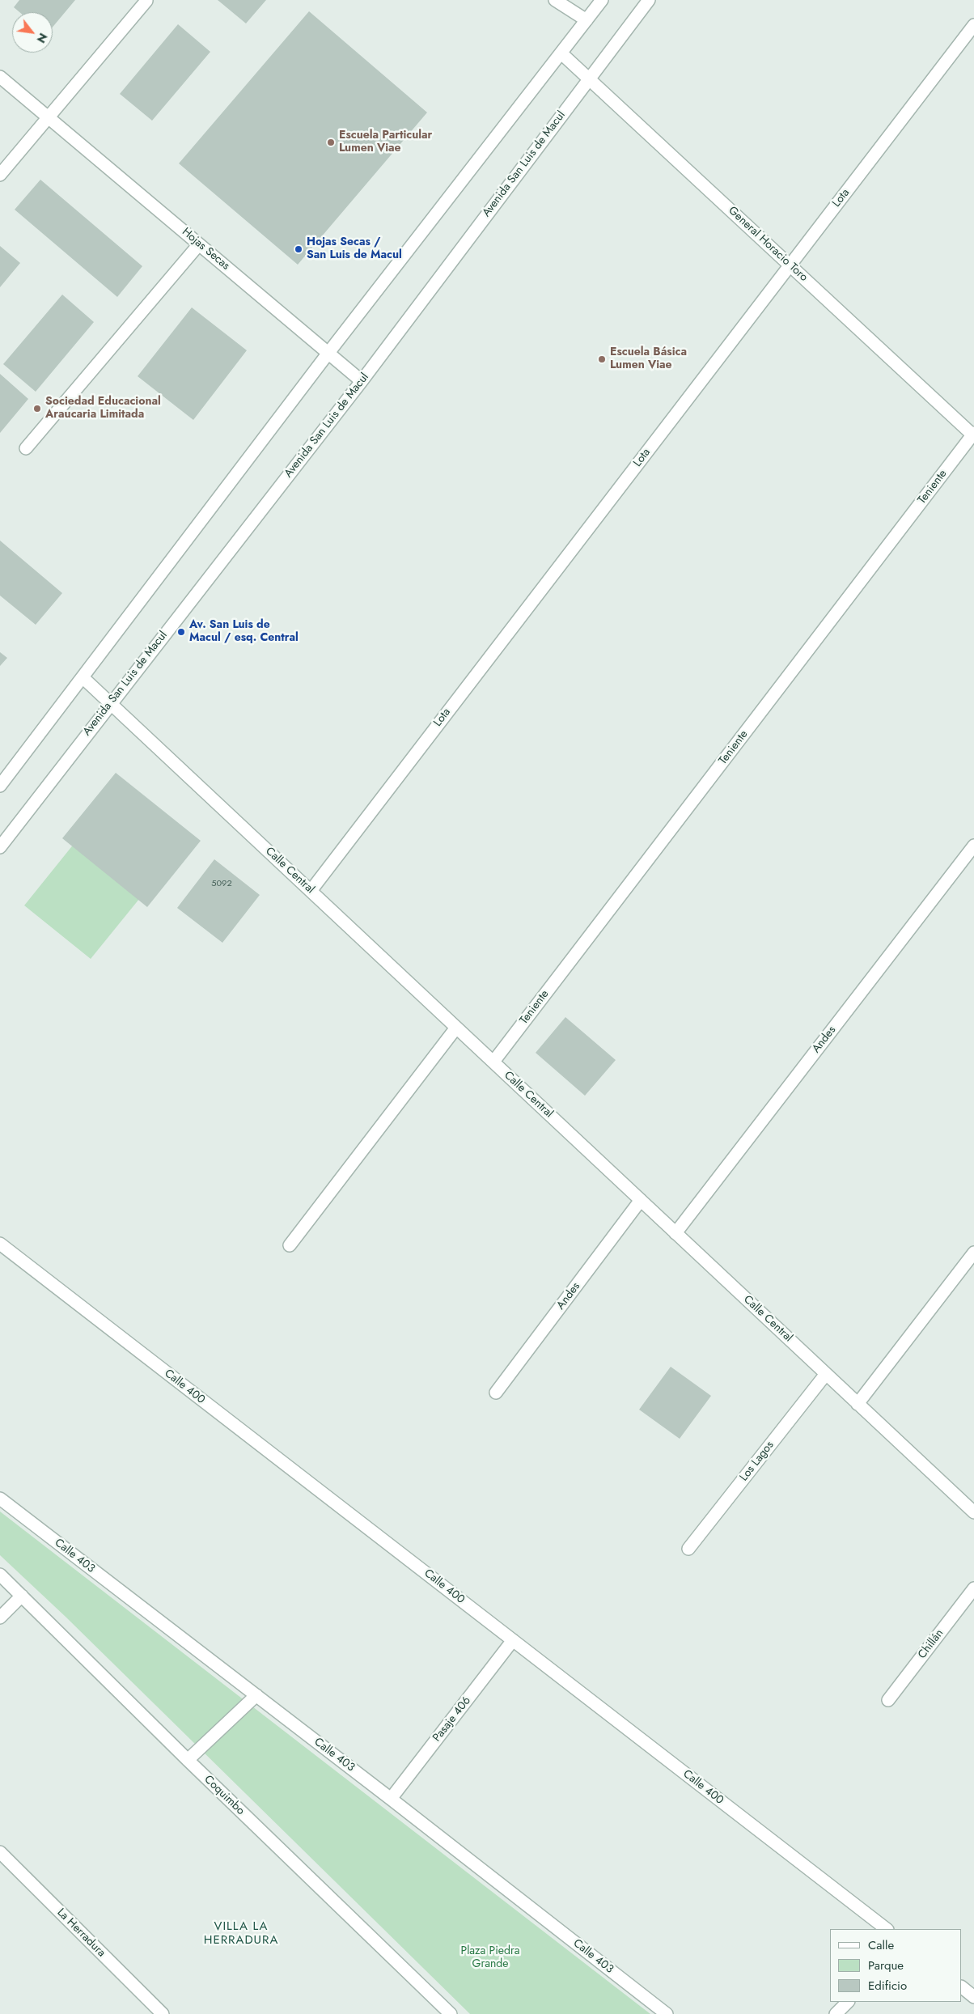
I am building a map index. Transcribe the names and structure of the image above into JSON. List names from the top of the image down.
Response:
{
  "streets": {
    "street": [
      "Avenida San Luis de Macul",
      "Lota",
      "General Horacio Toro",
      "Hojas Secas",
      "Teniente",
      "Calle Central",
      "Andes",
      "Calle 400",
      "Los Lagos",
      "Calle 403",
      "Chillán",
      "Pasaje 406",
      "Coquimbo",
      "La Herradura"
    ]
  },
  "crossings": [
    ["Avenida San Luis de Macul", "General Horacio Toro"],
    ["Avenida San Luis de Macul", "Hojas Secas"],
    ["Avenida San Luis de Macul", "Calle Central"],
    ["Lota", "General Horacio Toro"],
    ["Lota", "Calle Central"],
    ["General Horacio Toro", "Teniente"],
    ["Teniente", "Calle Central"],
    ["Calle Central", "Andes"],
    ["Calle Central", "Los Lagos"],
    ["Calle 400", "Pasaje 406"],
    ["Calle 403", "Pasaje 406"]
  ],
  "districts": ["VILLA LA HERRADURA"],
  "parks": ["Plaza Piedra Grande"],
  "places": [
    "Escuela Particular Lumen Viae",
    "Hojas Secas / San Luis de Macul",
    "Escuela Básica Lumen Viae",
    "Sociedad Educacional Araucaria Limitada",
    "Av. San Luis de Macul / esq. Central"
  ],
  "house_numbers": ["5092"],
  "legend": ["Calle", "Parque", "Edificio"],
  "north": "bottom right"
}
